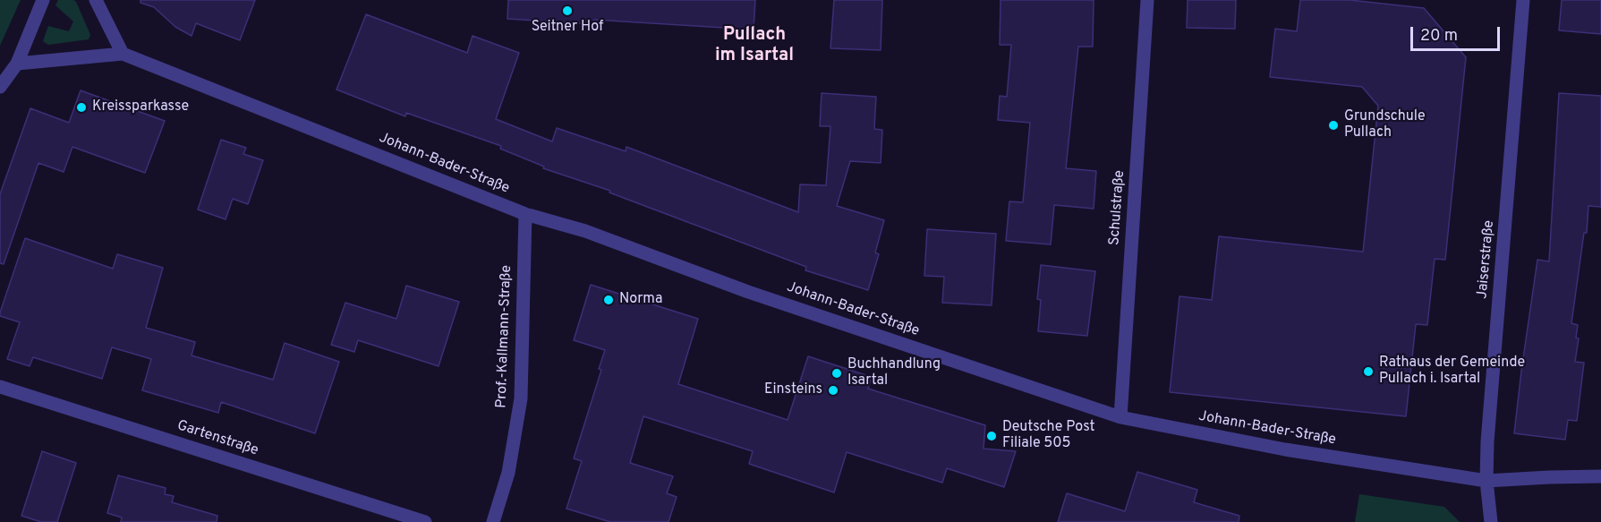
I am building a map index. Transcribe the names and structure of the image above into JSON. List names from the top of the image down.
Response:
{
  "streets": {
    "street": [
      "Johann-Bader-Straße",
      "Schulstraße",
      "Jaiserstraße",
      "Prof.-Kallmann-Straße",
      "Gartenstraße"
    ]
  },
  "crossings": [
    ["Johann-Bader-Straße", "Schulstraße"],
    ["Johann-Bader-Straße", "Jaiserstraße"],
    ["Johann-Bader-Straße", "Prof.-Kallmann-Straße"]
  ],
  "districts": ["Pullach im Isartal"],
  "places": [
    "Seitner Hof",
    "Kreissparkasse",
    "Grundschule Pullach",
    "Norma",
    "Rathaus der Gemeinde Pullach i. Isartal",
    "Buchhandlung Isartal",
    "Einsteins",
    "Deutsche Post Filiale 505"
  ],
  "scale_bar": "20 m"
}
